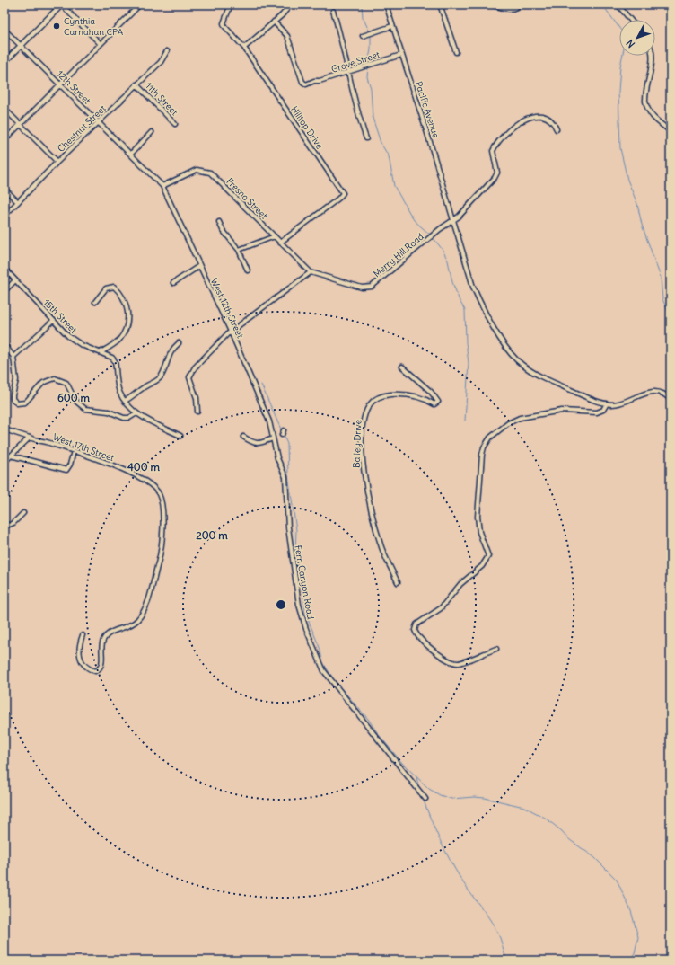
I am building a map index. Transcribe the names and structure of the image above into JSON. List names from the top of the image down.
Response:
{
  "streets": {
    "street": [
      "Grove Street",
      "12th Street",
      "11th Street",
      "Pacific Avenue",
      "Hilltop Drive",
      "Chestnut Street",
      "Fresno Street",
      "Merry Hill Road",
      "West 12th Street",
      "15th Street",
      "Bailey Drive",
      "West 17th Street",
      "Fern Canyon Road"
    ]
  },
  "crossings": [
    ["Grove Street", "Pacific Avenue"],
    ["12th Street", "Chestnut Street"],
    ["12th Street", "Fresno Street"],
    ["12th Street", "West 12th Street"],
    ["11th Street", "Chestnut Street"],
    ["Pacific Avenue", "Merry Hill Road"],
    ["Hilltop Drive", "Fresno Street"],
    ["Fresno Street", "Merry Hill Road"],
    ["Fresno Street", "West 12th Street"],
    ["West 12th Street", "Fern Canyon Road"]
  ],
  "places": ["Cynthia Carnahan CPA"],
  "north": "bottom left",
  "rings": ["600 m", "400 m", "200 m"]
}
